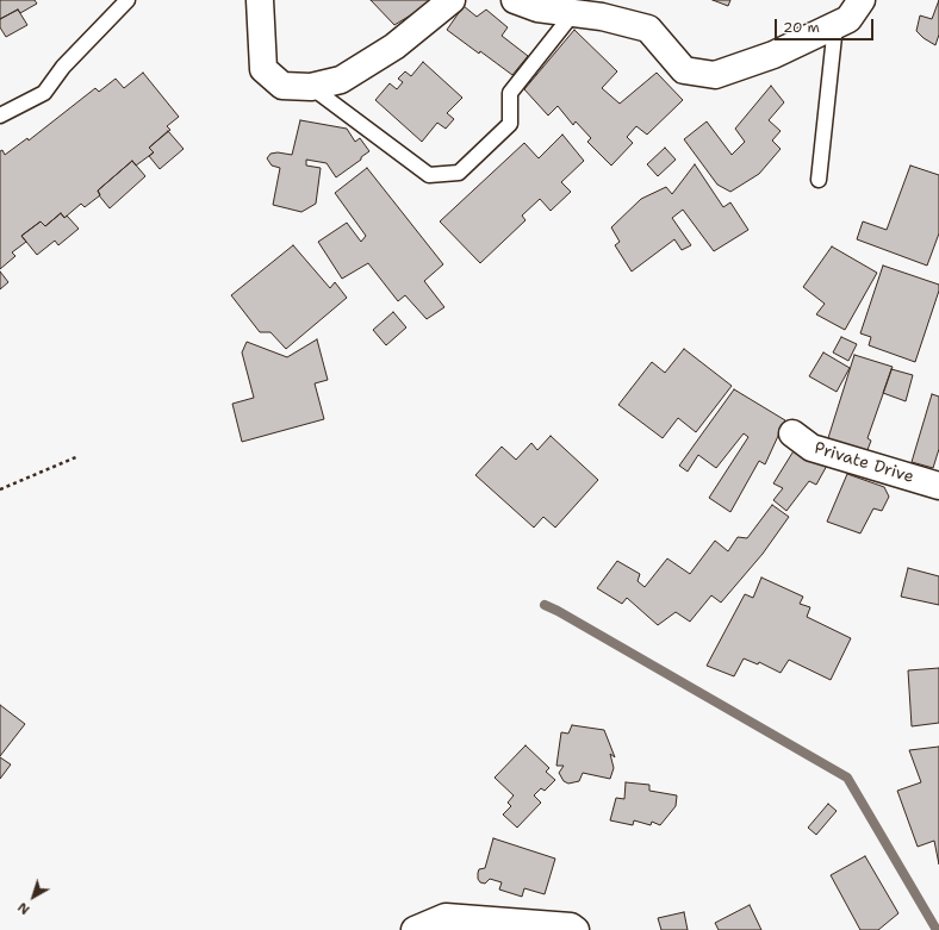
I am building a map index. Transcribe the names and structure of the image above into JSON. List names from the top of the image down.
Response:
{
  "streets": {
    "street": ["Private Drive"]
  },
  "scale_bar": "20 m",
  "north": "bottom left"
}
